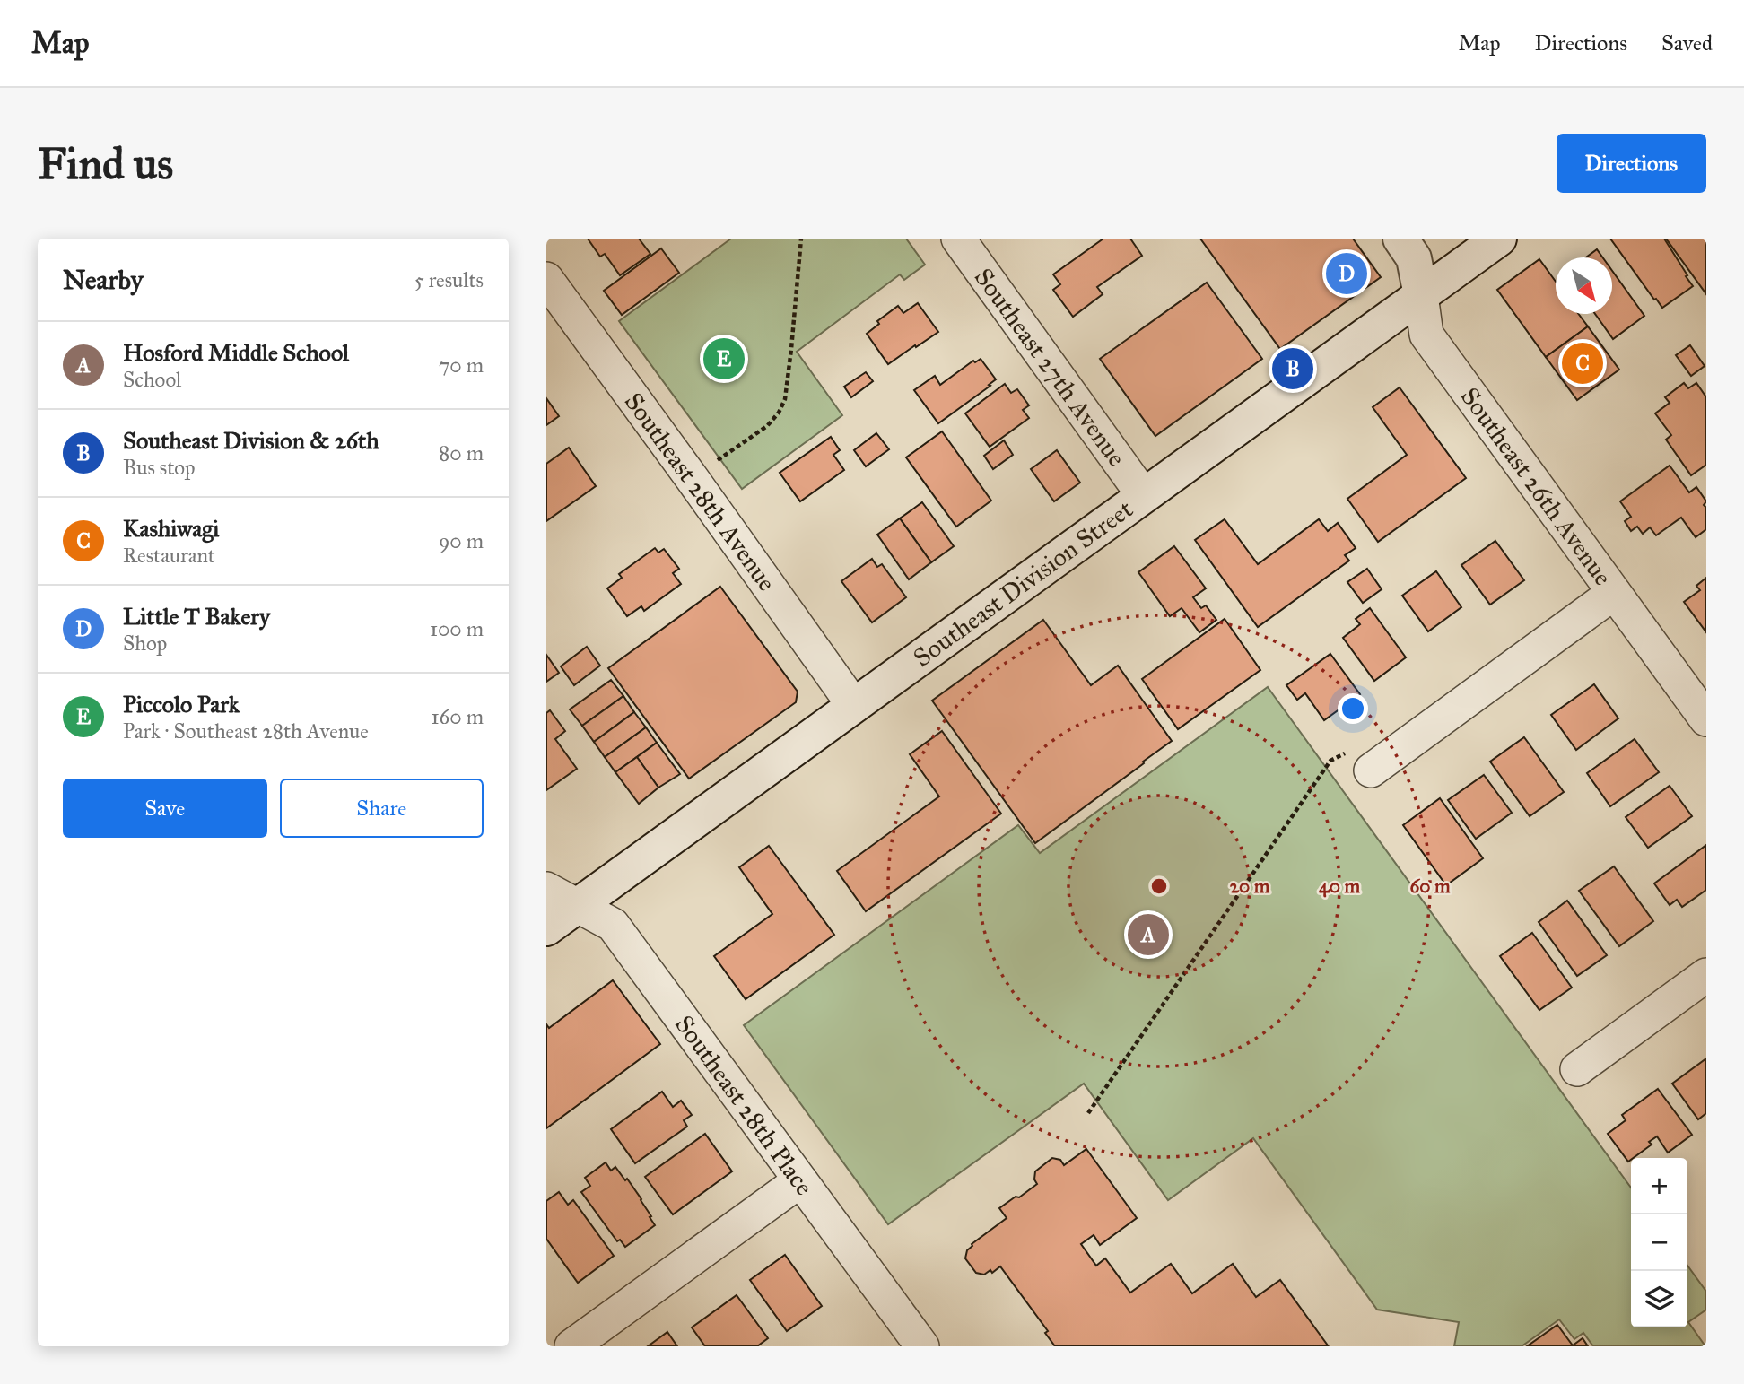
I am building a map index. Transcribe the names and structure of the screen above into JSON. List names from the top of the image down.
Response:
{
  "streets": {
    "main road": ["Southeast 26th Avenue", "Southeast Division Street"],
    "street": ["Southeast 27th Avenue", "Southeast 28th Avenue", "Southeast 28th Place"]
  },
  "crossings": [
    ["Southeast 27th Avenue", "Southeast Division Street"],
    ["Southeast 26th Avenue", "Southeast Division Street"],
    ["Southeast 28th Avenue", "Southeast Division Street"],
    ["Southeast Division Street", "Southeast 28th Place"]
  ],
  "north": "bottom right",
  "page": {
    "header": "Map",
    "nav": ["Map", "Directions", "Saved"],
    "buttons": [
      "Directions",
      ["Save", "Share"]
    ],
    "title": "Find us",
    "heading": ["Nearby", "5 results"],
    "pins": [
      "D",
      "E",
      "C",
      "B",
      "A"
    ],
    "list": [
      {
        "mark": "A",
        "name": "Hosford Middle School",
        "note": "School",
        "value": "70 m"
      },
      {
        "mark": "B",
        "name": "Southeast Division & 26th",
        "note": "Bus stop",
        "value": "80 m"
      },
      {
        "mark": "C",
        "name": "Kashiwagi",
        "note": "Restaurant",
        "value": "90 m"
      },
      {
        "mark": "D",
        "name": "Little T Bakery",
        "note": "Shop",
        "value": "100 m"
      },
      {
        "mark": "E",
        "name": "Piccolo Park",
        "note": "Park · Southeast 28th Avenue",
        "value": "160 m"
      }
    ],
    "map_buttons": ["+", "−"]
  },
  "rings": ["20 m", "40 m", "60 m"]
}
